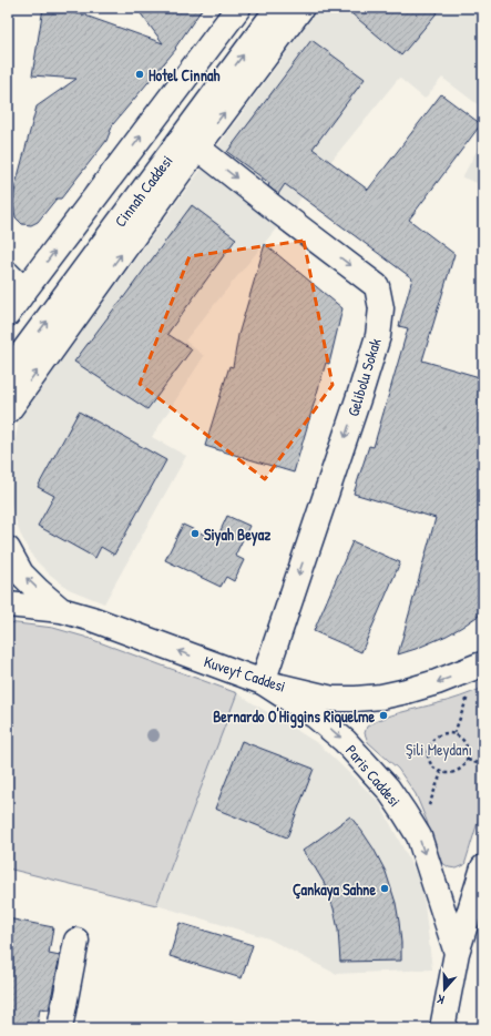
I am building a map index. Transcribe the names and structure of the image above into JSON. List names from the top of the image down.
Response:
{
  "streets": {
    "main road": [
      "Cinnah Caddesi",
      "Gelibolu Sokak",
      "Kuveyt Caddesi",
      "Paris Caddesi"
    ]
  },
  "crossings": [
    ["Gelibolu Sokak", "Kuveyt Caddesi"],
    ["Gelibolu Sokak", "Paris Caddesi"],
    ["Kuveyt Caddesi", "Paris Caddesi"]
  ],
  "one_way": ["Gelibolu Sokak", "Kuveyt Caddesi", "Paris Caddesi"],
  "parks": ["Şili Meydanı"],
  "places": [
    "Hotel Cinnah",
    "Siyah Beyaz",
    "Bernardo O'Higgins Riquelme",
    "Çankaya Sahne"
  ],
  "north": "bottom"
}
